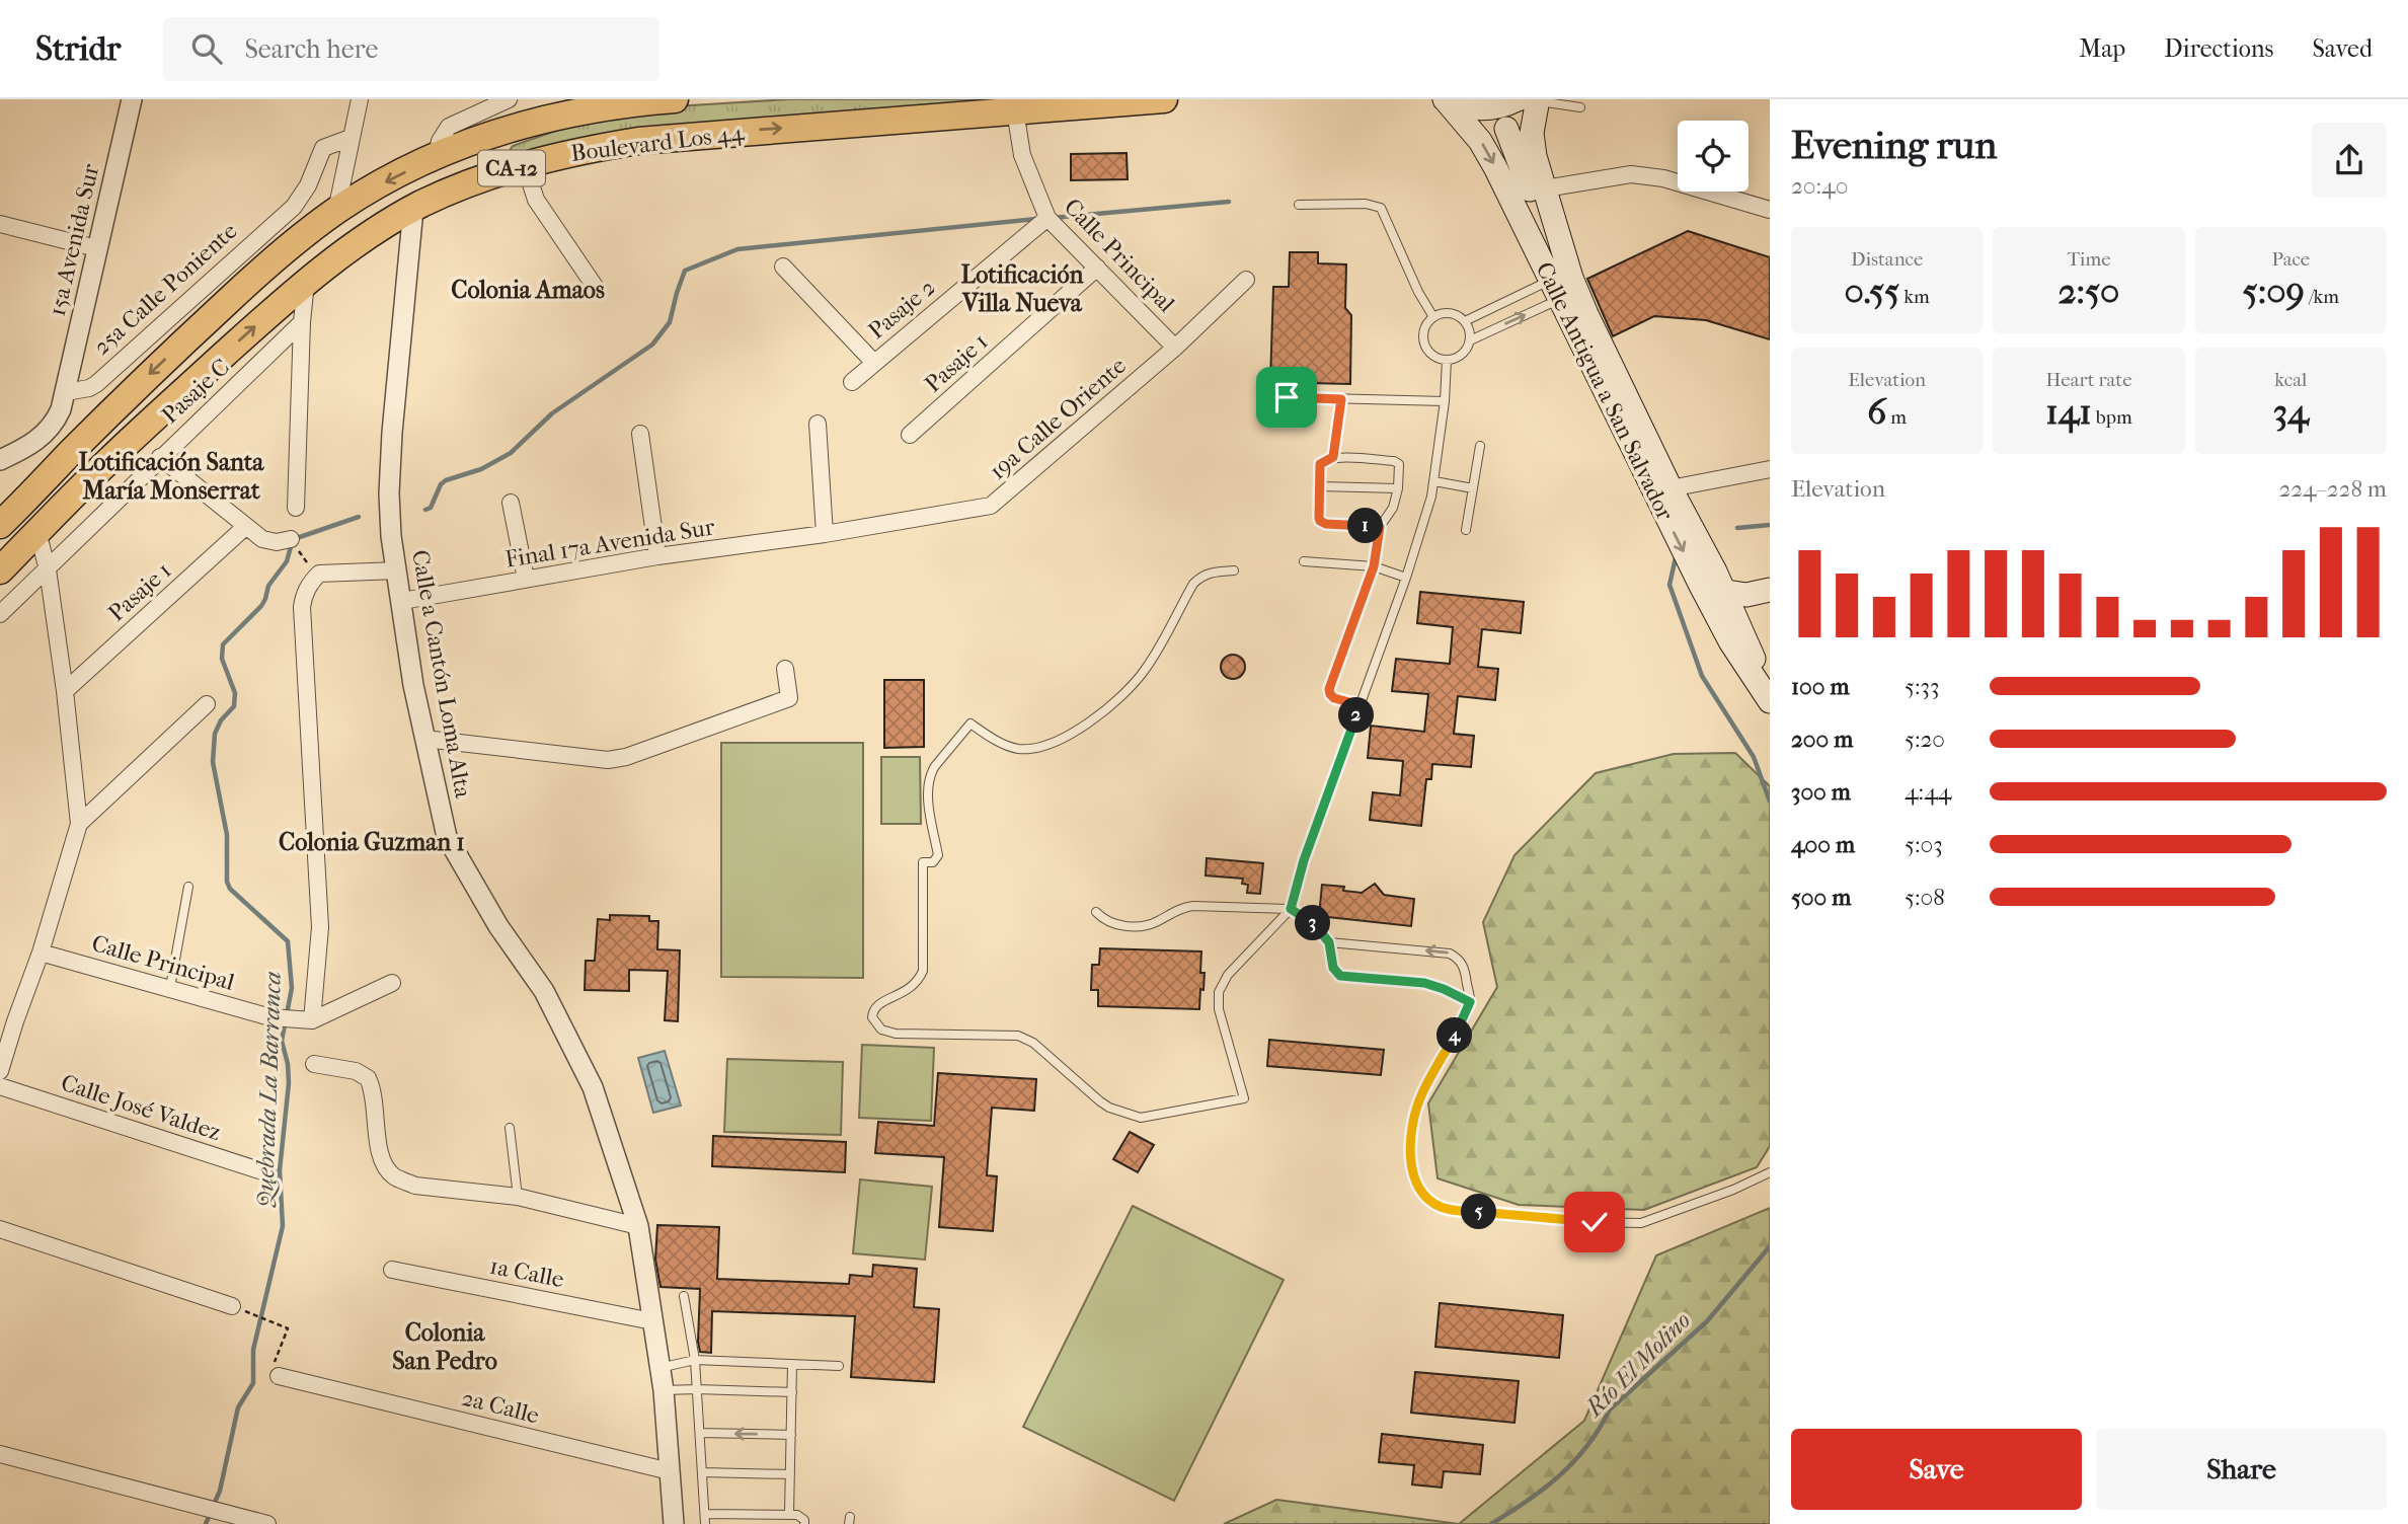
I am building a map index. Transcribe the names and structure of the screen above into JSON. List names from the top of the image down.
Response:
{
  "streets": {
    "highway": ["Boulevard Los 44", "CA-12"],
    "main road": ["Calle Antigua a San Salvador"],
    "street": [
      "15a Avenida Sur",
      "Calle Principal",
      "25a Calle Poniente",
      "Pasaje 2",
      "Pasaje 1",
      "Pasaje C",
      "19a Calle Oriente",
      "Final 17a Avenida Sur",
      "Calle a Cantón Loma Alta",
      "Calle José Valdez",
      "1a Calle",
      "2a Calle"
    ]
  },
  "crossings": [
    ["Boulevard Los 44", "Calle Principal"],
    ["Boulevard Los 44", "Calle a Cantón Loma Alta"],
    ["15a Avenida Sur", "25a Calle Poniente"],
    ["Calle Principal", "Pasaje 2"],
    ["Calle Principal", "Pasaje 1"],
    ["Calle Principal", "19a Calle Oriente"],
    ["19a Calle Oriente", "Final 17a Avenida Sur"],
    ["Final 17a Avenida Sur", "Calle a Cantón Loma Alta"],
    ["Calle a Cantón Loma Alta", "1a Calle"],
    ["Calle a Cantón Loma Alta", "2a Calle"]
  ],
  "districts": [
    "Lotificación Villa Nueva",
    "Colonia Amaos",
    "Lotificación Santa María Monserrat",
    "Colonia Guzman 1",
    "Colonia San Pedro"
  ],
  "water": ["Quebrada La Barranca", "Río El Molino"],
  "page": {
    "header": "Stridr",
    "search": "Search here",
    "nav": ["Map", "Directions", "Saved"],
    "heading": ["Evening run", "20:40"],
    "stats": [
      ["Distance", "0.55 km"],
      ["Time", "2:50"],
      ["Pace", "5:09 /km"],
      ["Elevation", "6 m"],
      ["Heart rate", "141 bpm"],
      ["kcal", "34"]
    ],
    "chart": ["Elevation", "224–228 m"],
    "pins": [
      "1",
      "2",
      "3",
      "4",
      "5"
    ],
    "list": [
      {
        "name": "100 m",
        "note": "5:33"
      },
      {
        "name": "200 m",
        "note": "5:20"
      },
      {
        "name": "300 m",
        "note": "4:44"
      },
      {
        "name": "400 m",
        "note": "5:03"
      },
      {
        "name": "500 m",
        "note": "5:08"
      }
    ],
    "buttons": ["Save", "Share"]
  }
}
